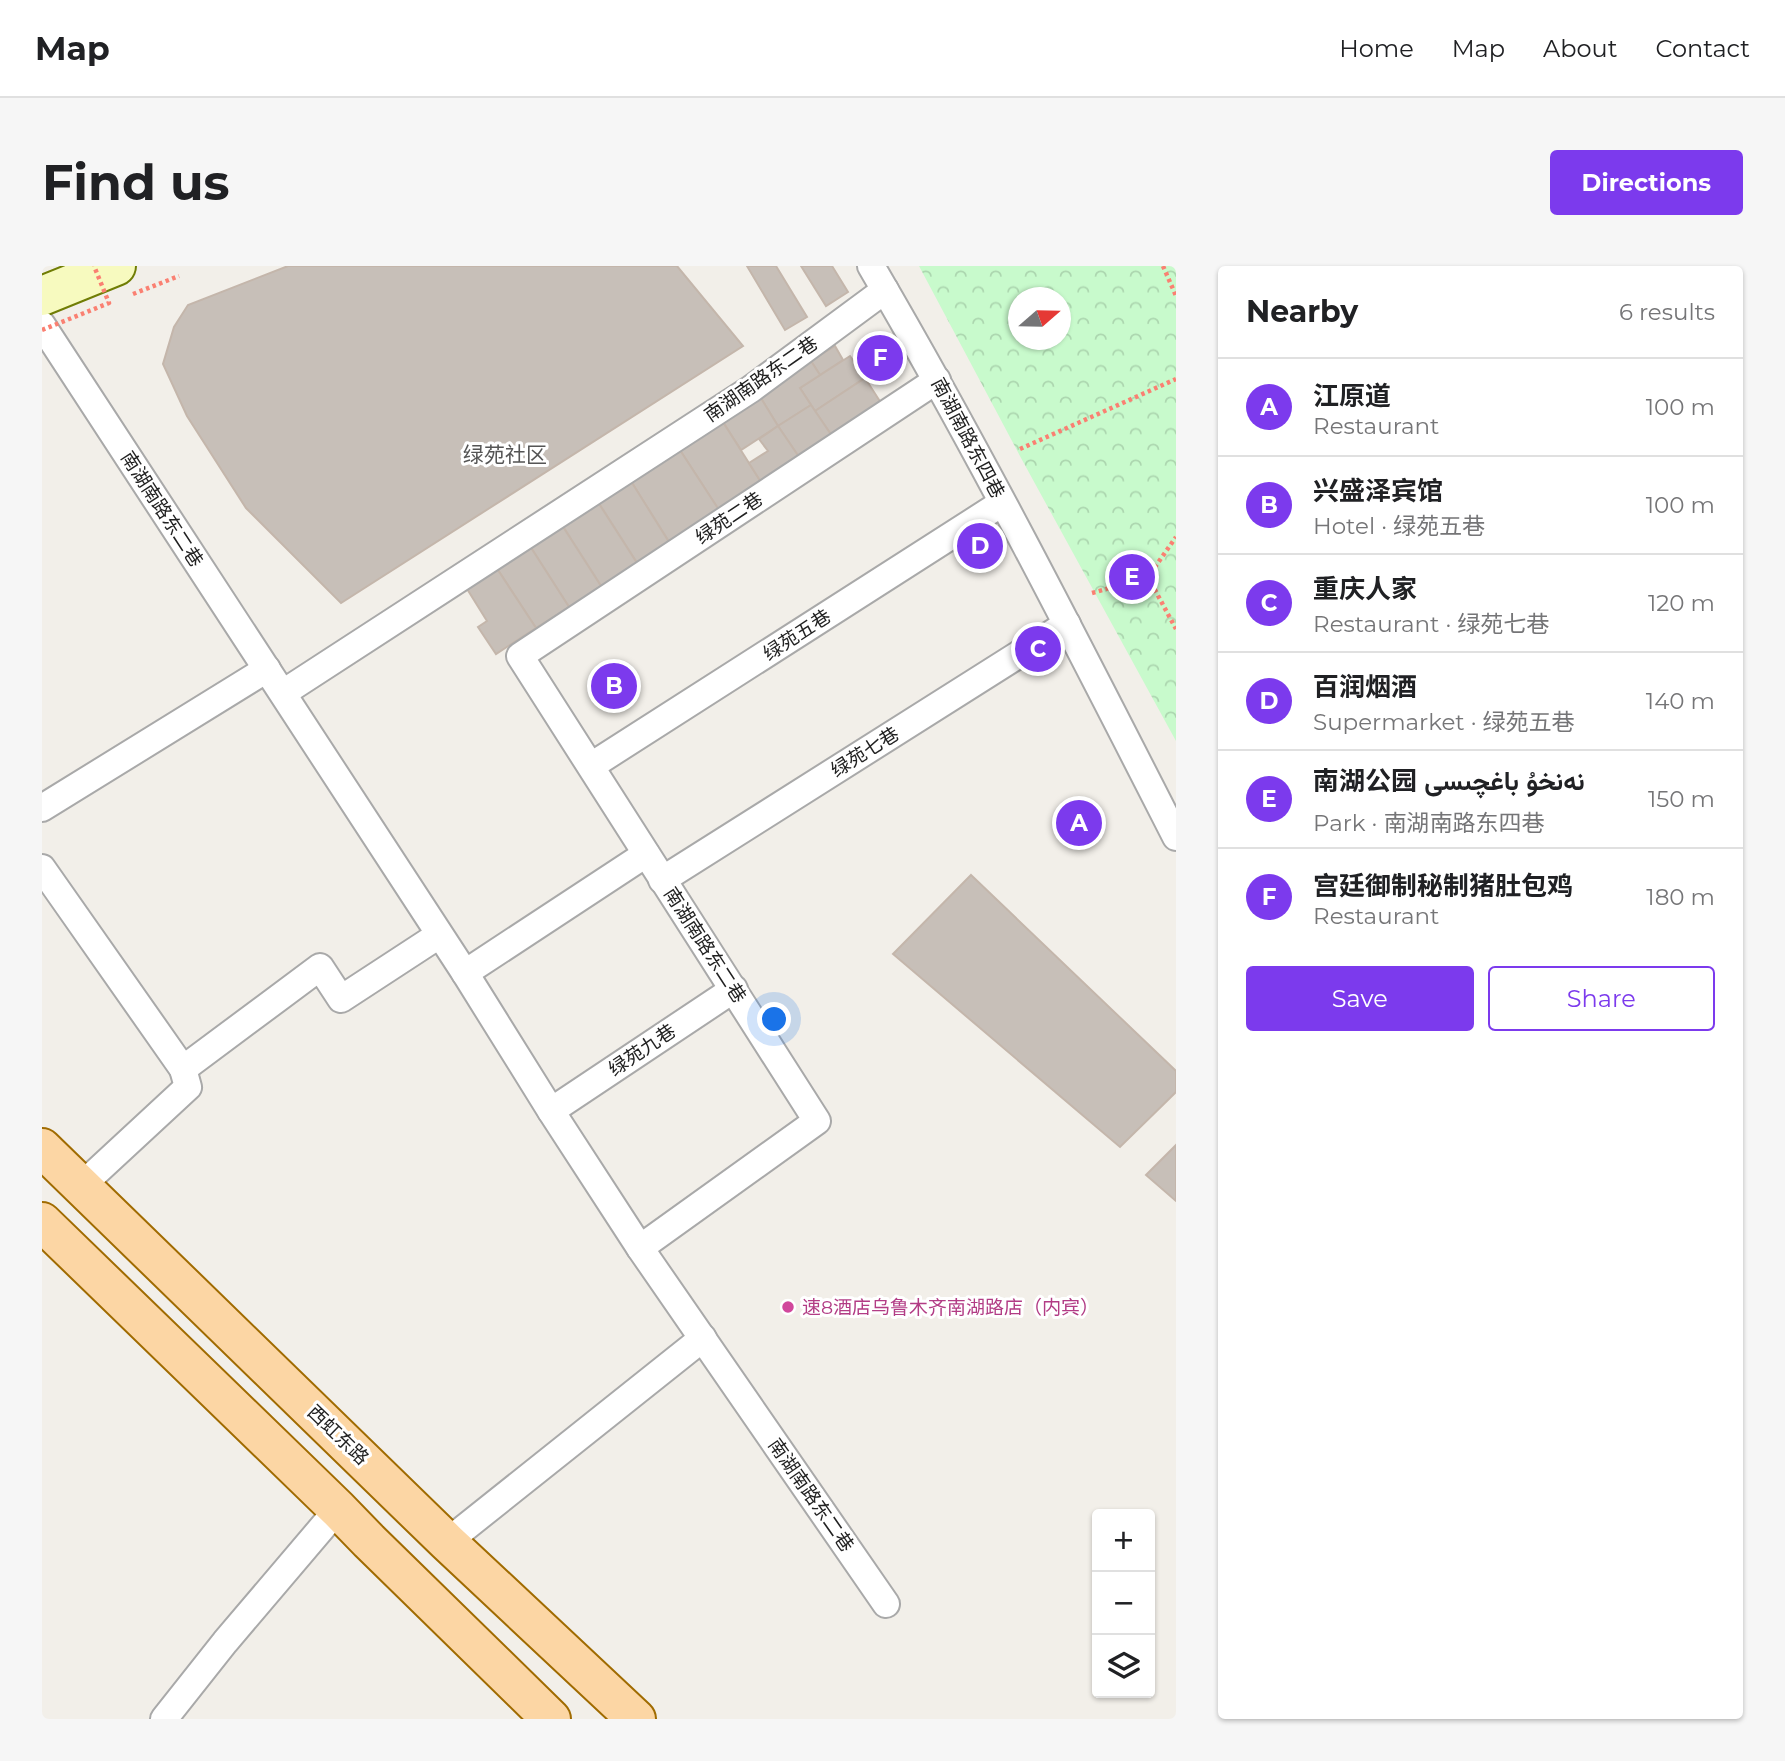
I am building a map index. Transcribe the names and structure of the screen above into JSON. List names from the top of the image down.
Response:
{
  "streets": {
    "main road": ["西虹东路"],
    "street": [
      "南湖南路东二巷",
      "南湖南路东四巷",
      "绿苑二巷",
      "绿苑五巷",
      "绿苑七巷",
      "绿苑九巷"
    ]
  },
  "crossings": [
    ["南湖南路东二巷", "南湖南路东四巷"],
    ["南湖南路东二巷", "绿苑二巷"],
    ["南湖南路东二巷", "绿苑五巷"],
    ["南湖南路东二巷", "绿苑七巷"],
    ["南湖南路东二巷", "绿苑九巷"],
    ["南湖南路东四巷", "绿苑二巷"],
    ["南湖南路东四巷", "绿苑五巷"],
    ["南湖南路东四巷", "绿苑七巷"]
  ],
  "districts": ["绿苑社区"],
  "places": ["速8酒店乌鲁木齐南湖路店（内宾）"],
  "north": "right",
  "page": {
    "header": "Map",
    "nav": [
      "Home",
      "Map",
      "About",
      "Contact"
    ],
    "buttons": [
      "Directions",
      ["Save", "Share"]
    ],
    "title": "Find us",
    "heading": ["Nearby", "6 results"],
    "pins": [
      "F",
      "D",
      "E",
      "C",
      "B",
      "A"
    ],
    "list": [
      {
        "mark": "A",
        "name": "江原道",
        "note": "Restaurant",
        "value": "100 m"
      },
      {
        "mark": "B",
        "name": "兴盛泽宾馆",
        "note": "Hotel · 绿苑五巷",
        "value": "100 m"
      },
      {
        "mark": "C",
        "name": "重庆人家",
        "note": "Restaurant · 绿苑七巷",
        "value": "120 m"
      },
      {
        "mark": "D",
        "name": "百润烟酒",
        "note": "Supermarket · 绿苑五巷",
        "value": "140 m"
      },
      {
        "mark": "E",
        "name": "南湖公园 نەنخۇ باغچىسى",
        "note": "Park · 南湖南路东四巷",
        "value": "150 m"
      },
      {
        "mark": "F",
        "name": "宫廷御制秘制猪肚包鸡",
        "note": "Restaurant",
        "value": "180 m"
      }
    ],
    "map_buttons": ["+", "−"]
  }
}
